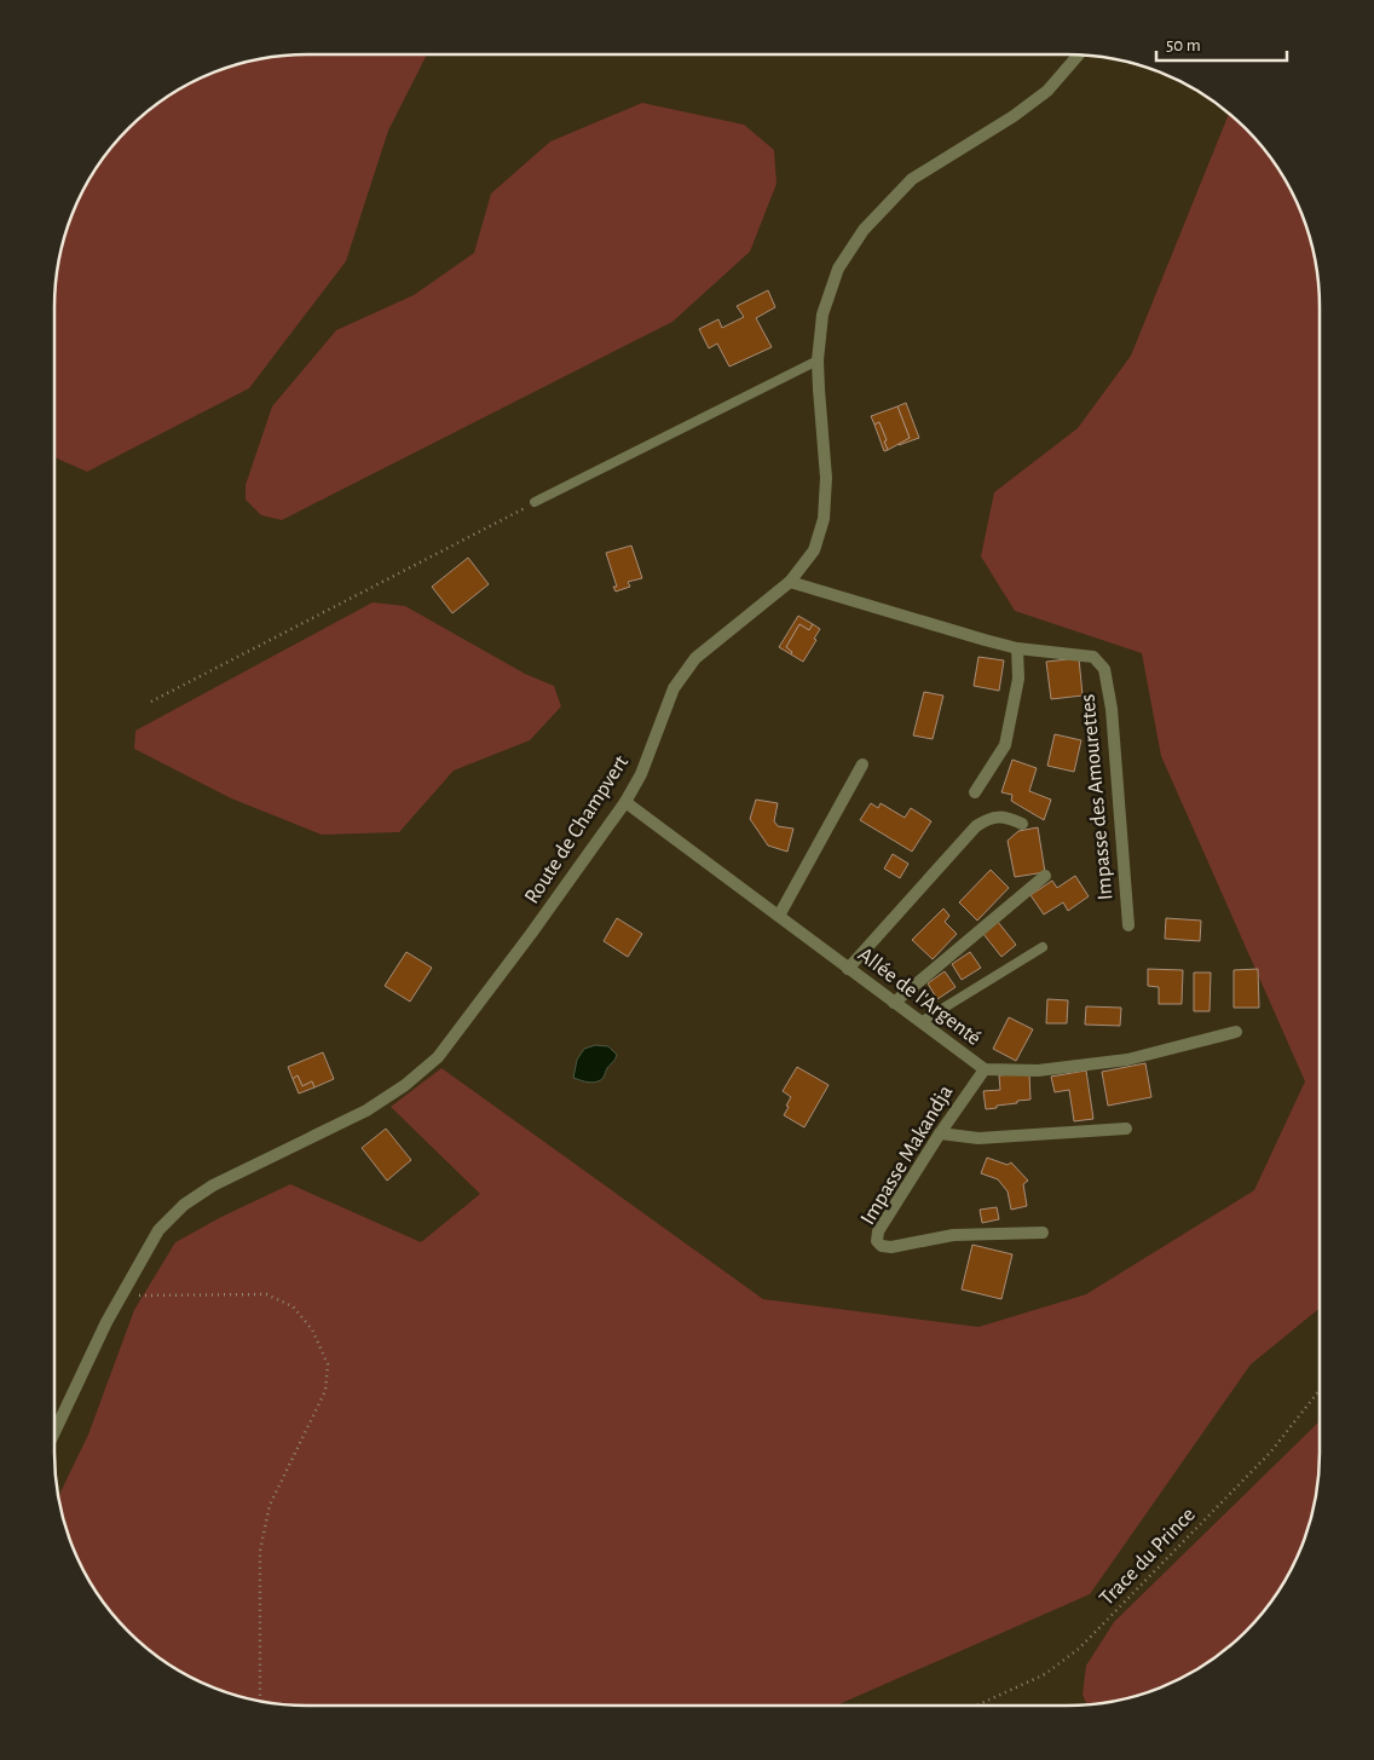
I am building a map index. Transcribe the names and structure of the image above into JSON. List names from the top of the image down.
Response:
{
  "streets": {
    "street": [
      "Impasse des Amourettes",
      "Route de Champvert",
      "Allée de l'Argenté",
      "Impasse Makandja"
    ],
    "path": ["Trace du Prince"]
  },
  "crossings": [
    ["Impasse des Amourettes", "Route de Champvert"],
    ["Route de Champvert", "Allée de l'Argenté"],
    ["Allée de l'Argenté", "Impasse Makandja"]
  ],
  "scale_bar": "50 m"
}
